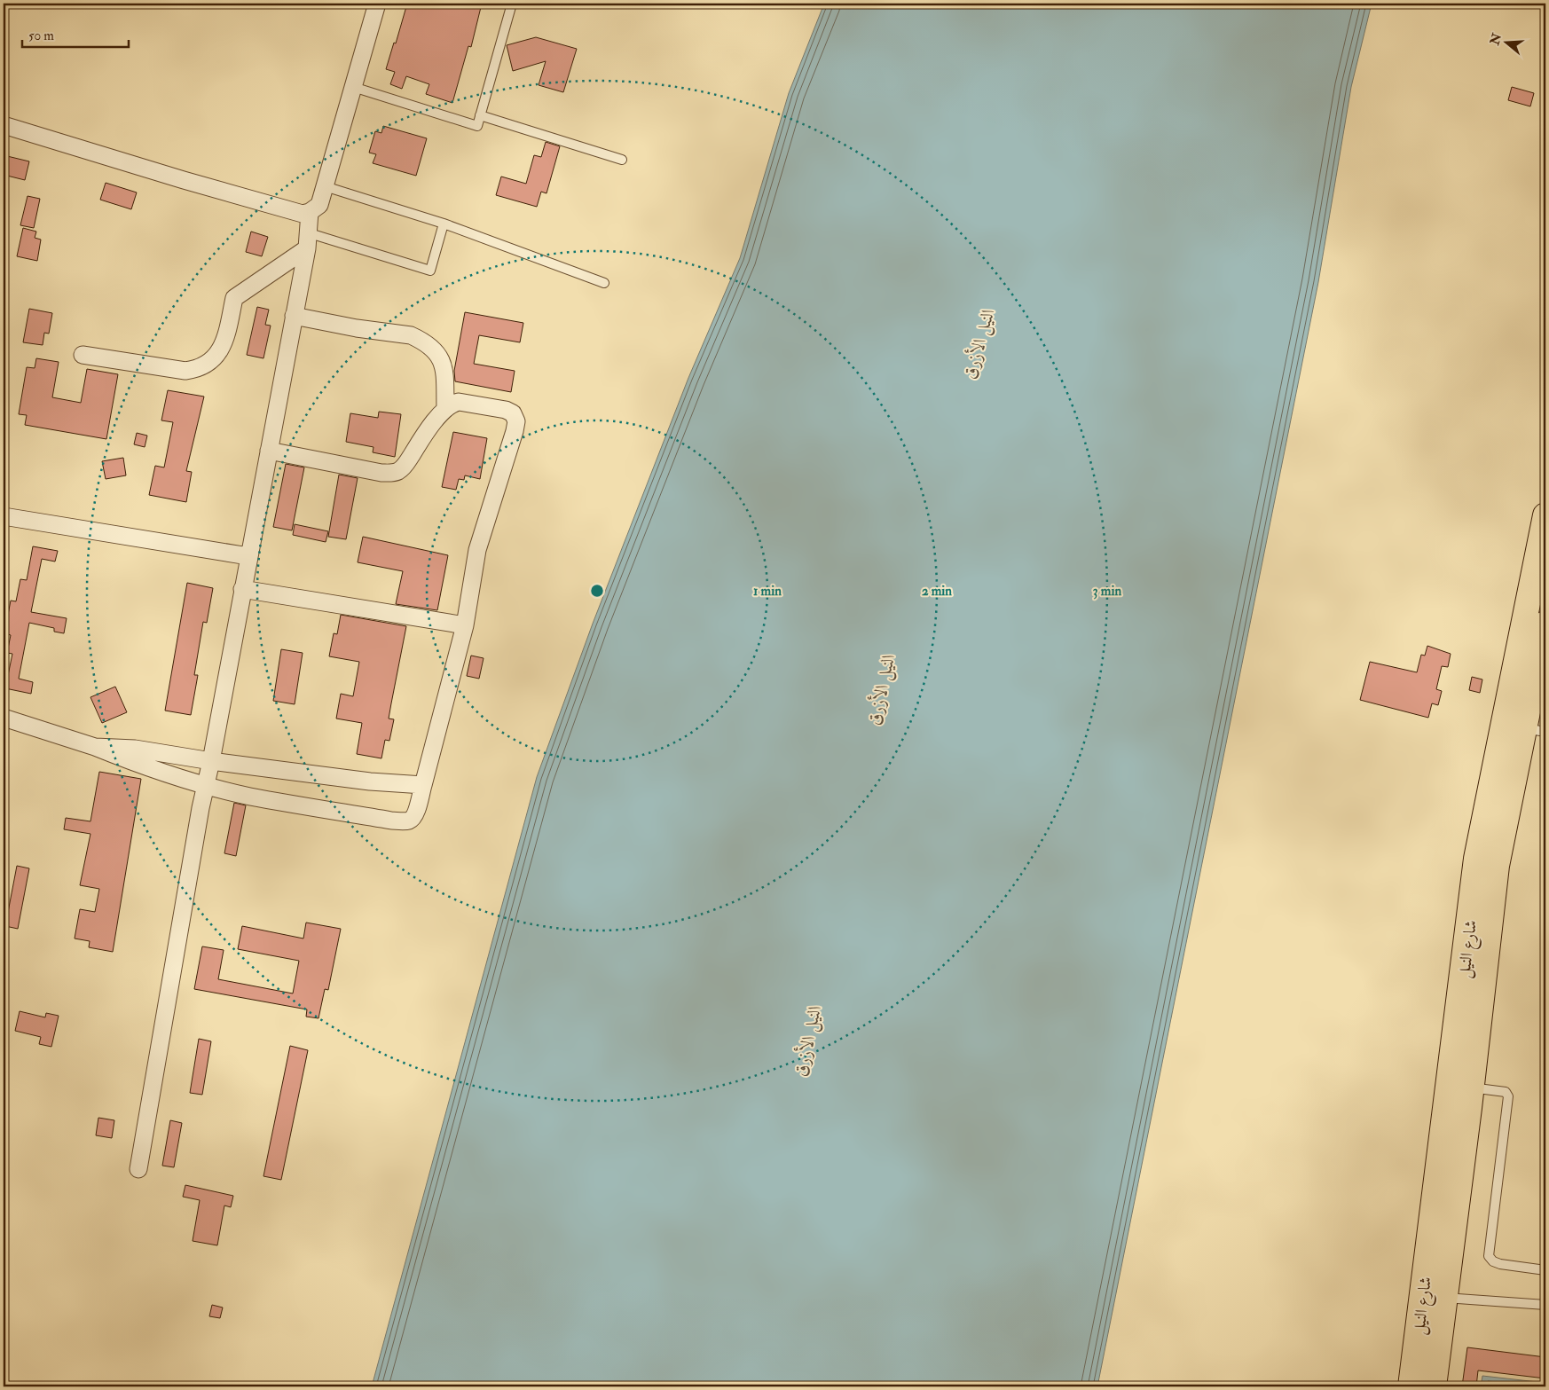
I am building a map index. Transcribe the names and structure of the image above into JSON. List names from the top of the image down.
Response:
{
  "streets": {
    "main road": ["شارع النيل"]
  },
  "water": ["النيل الأزرق"],
  "scale_bar": "50 m",
  "north": "left",
  "rings": ["1 min", "2 min", "3 min"]
}
